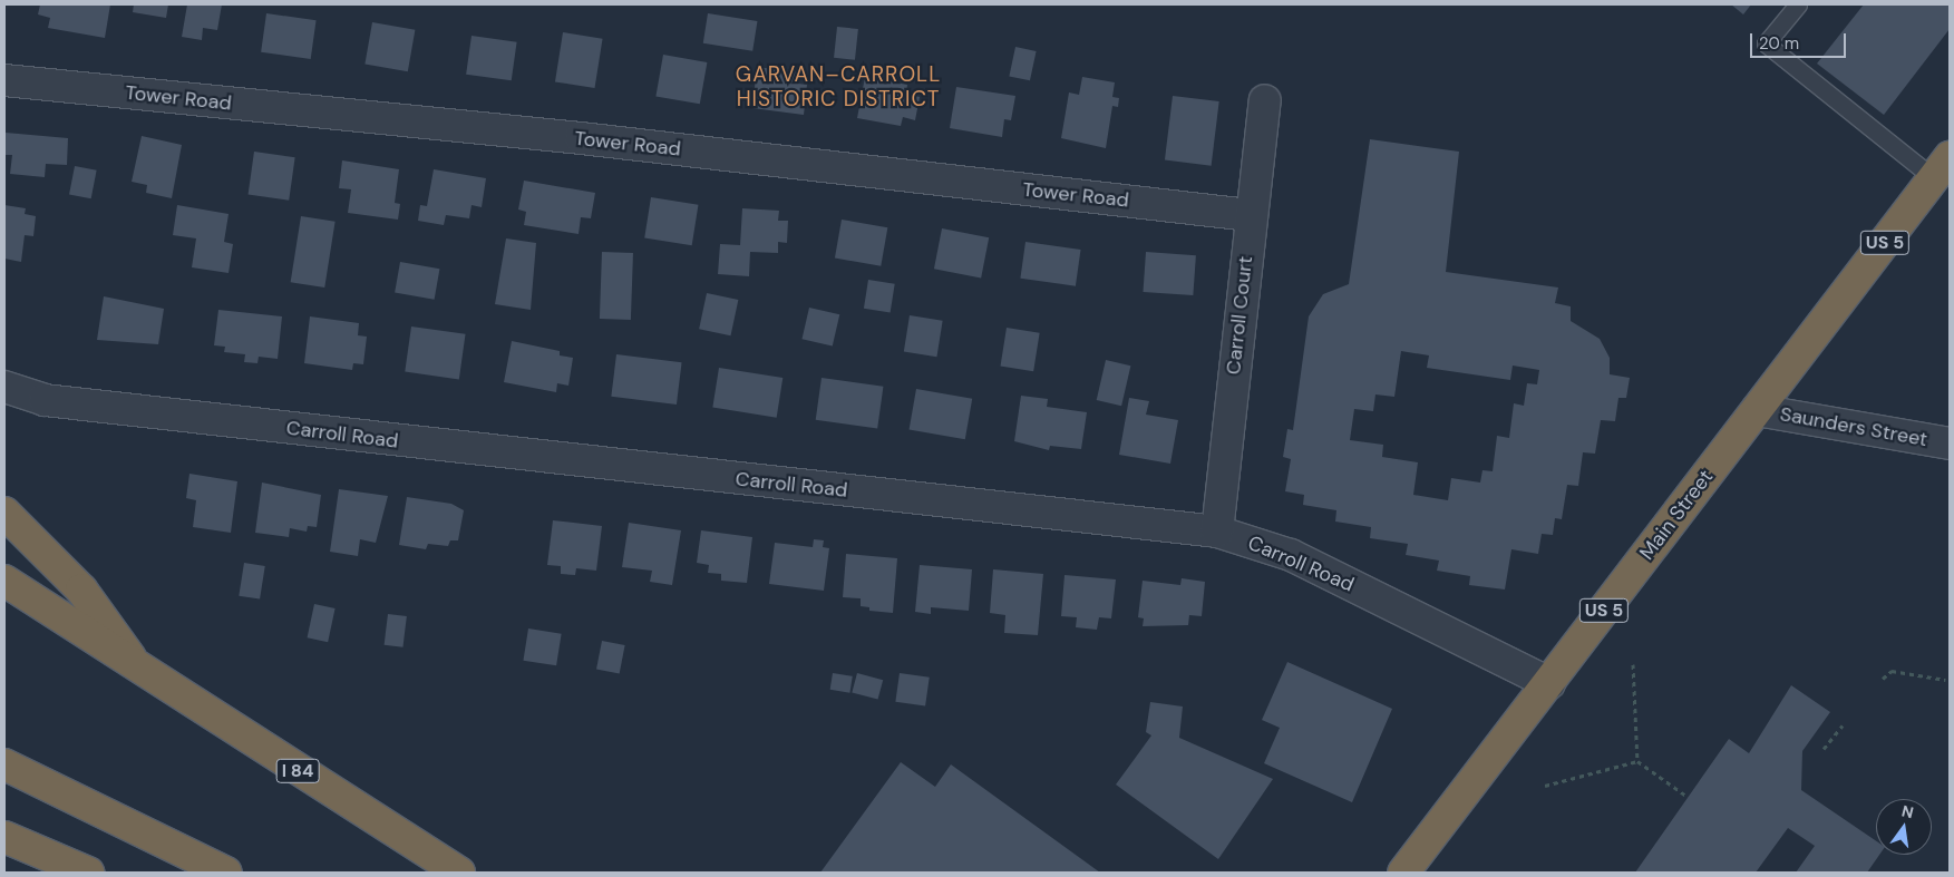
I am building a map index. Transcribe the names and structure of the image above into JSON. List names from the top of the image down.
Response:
{
  "streets": {
    "highway": ["US 5", "Main Street", "I 84"],
    "street": [
      "Tower Road",
      "Carroll Court",
      "Saunders Street",
      "Carroll Road"
    ]
  },
  "crossings": [
    ["Tower Road", "Carroll Court"],
    ["Carroll Court", "Carroll Road"],
    ["Saunders Street", "Main Street"],
    ["Carroll Road", "Main Street"]
  ],
  "districts": ["GARVAN–CARROLL HISTORIC DISTRICT"],
  "scale_bar": "20 m",
  "north": "top"
}
